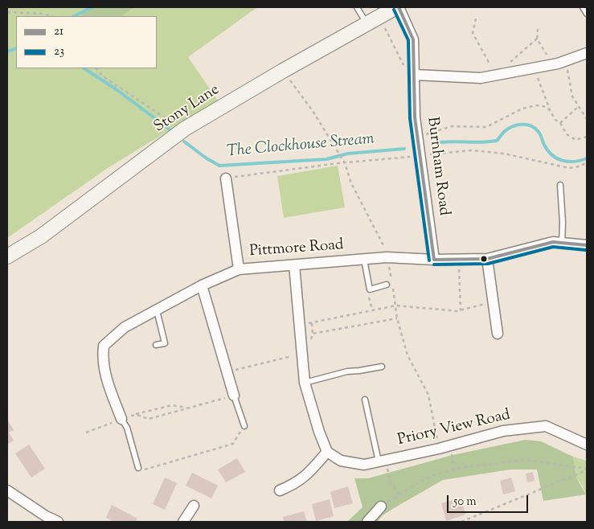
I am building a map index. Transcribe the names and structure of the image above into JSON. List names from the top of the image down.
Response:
{
  "streets": {
    "main road": ["Stony Lane"],
    "street": ["Burnham Road", "Pittmore Road", "Priory View Road"]
  },
  "crossings": [
    ["Stony Lane", "Burnham Road"],
    ["Burnham Road", "Pittmore Road"]
  ],
  "water": ["The Clockhouse Stream"],
  "lines": ["transit line 21", "transit line 23"],
  "legend": ["21", "23"],
  "scale_bar": "50 m"
}
